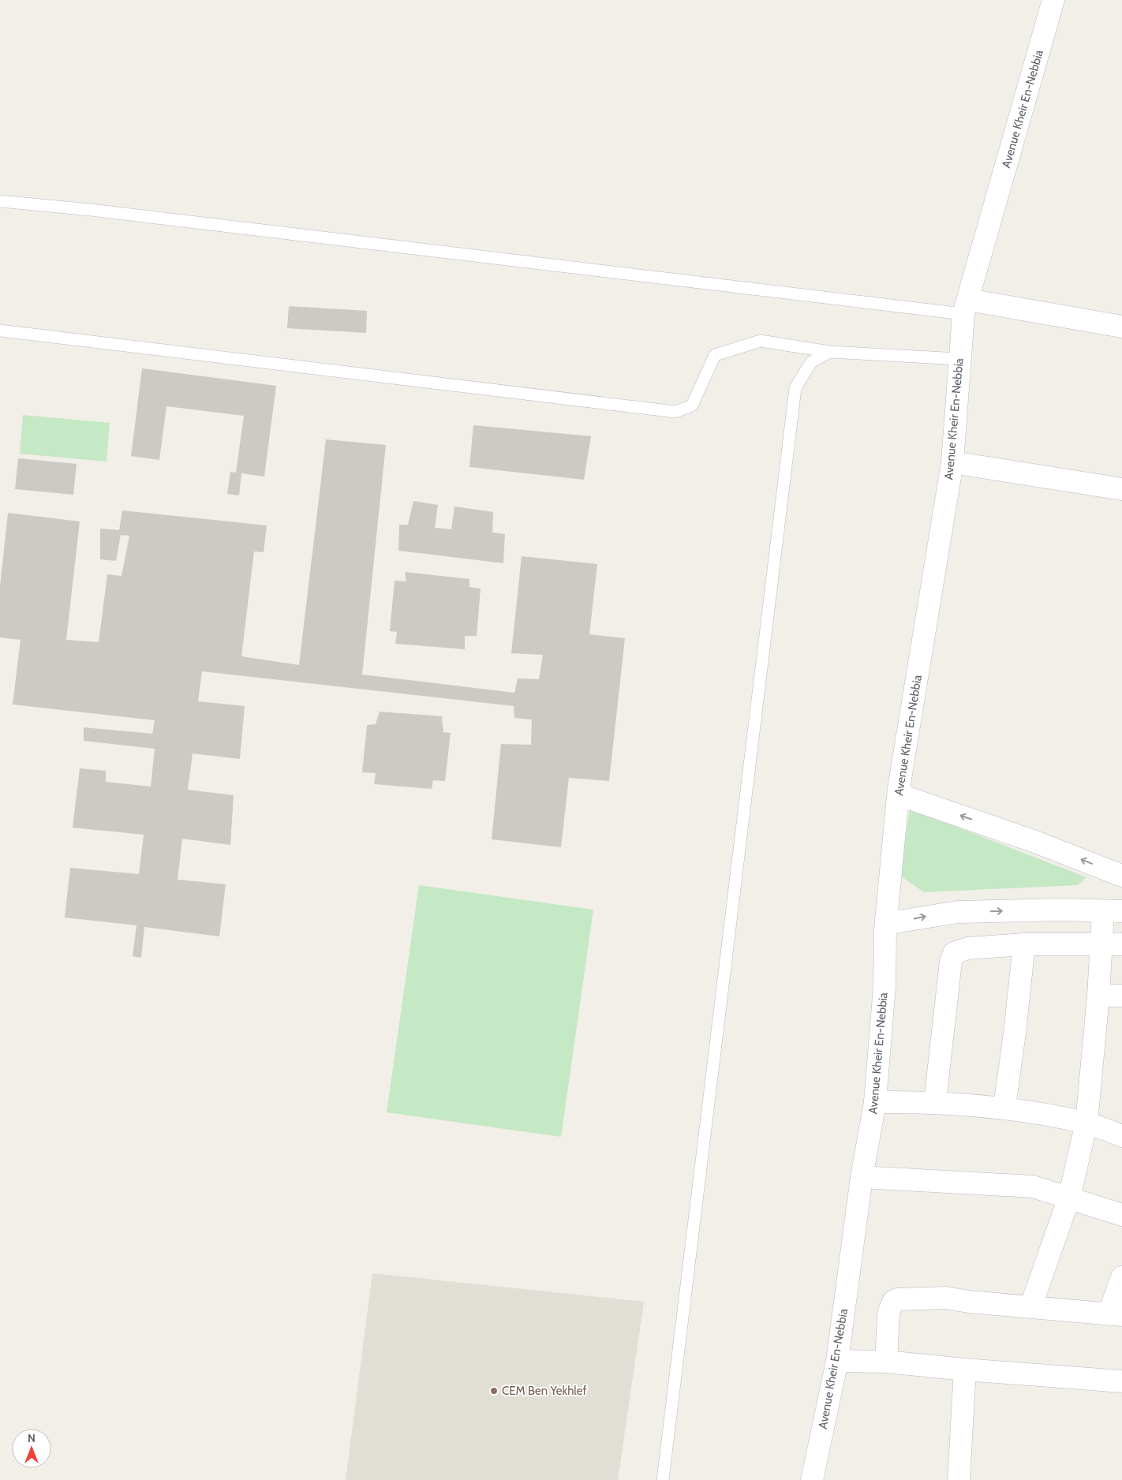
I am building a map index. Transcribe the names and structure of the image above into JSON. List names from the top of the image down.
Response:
{
  "streets": {
    "street": ["Avenue Kheir En-Nebbia"]
  },
  "places": ["CEM Ben Yekhlef"],
  "north": "top"
}
